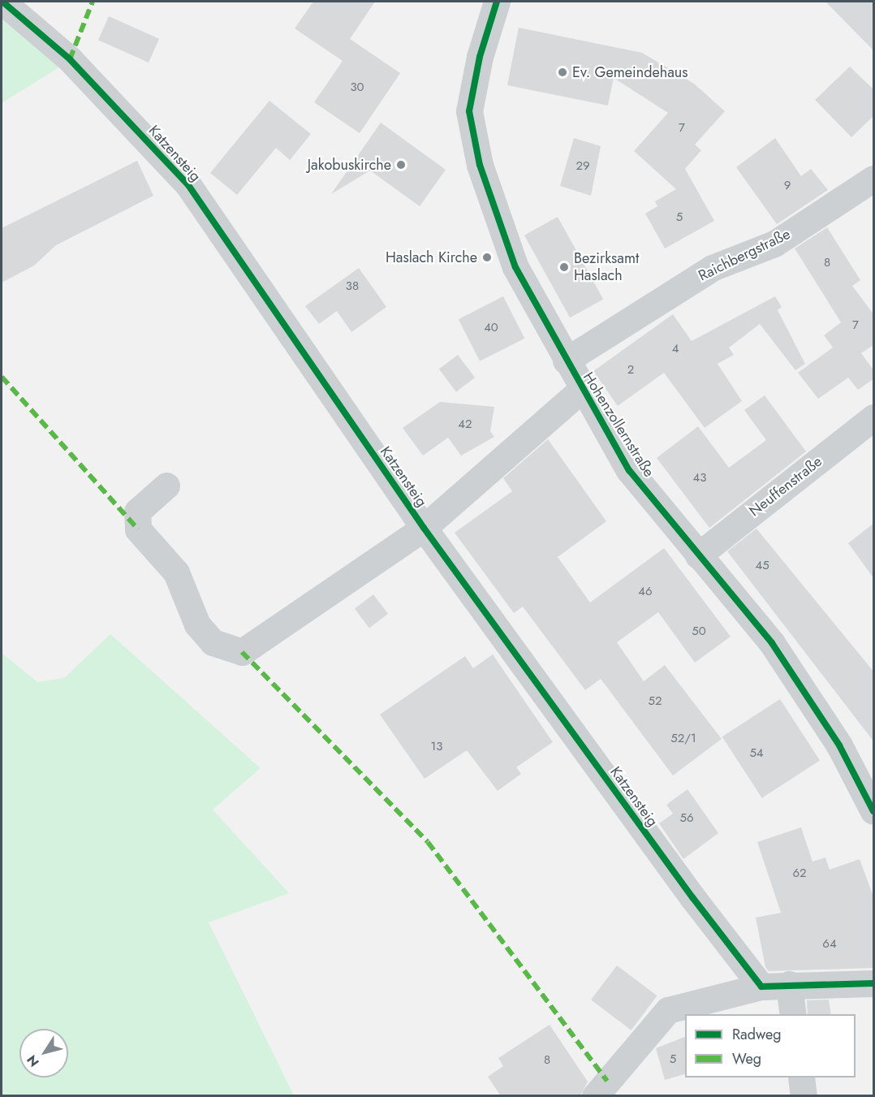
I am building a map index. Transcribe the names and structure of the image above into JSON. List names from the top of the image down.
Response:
{
  "streets": {
    "street": [
      "Katzensteig",
      "Raichbergstraße",
      "Hohenzollernstraße",
      "Neuffenstraße"
    ]
  },
  "crossings": [
    ["Raichbergstraße", "Hohenzollernstraße"],
    ["Hohenzollernstraße", "Neuffenstraße"]
  ],
  "places": [
    "Ev. Gemeindehaus",
    "Jakobuskirche",
    "Haslach Kirche",
    "Bezirksamt Haslach"
  ],
  "house_numbers": [
    "30",
    "7",
    "29",
    "9",
    "5",
    "8",
    "38",
    "7",
    "40",
    "4",
    "2",
    "42",
    "43",
    "45",
    "46",
    "50",
    "52",
    "52/1",
    "13",
    "54",
    "56",
    "62",
    "64",
    "5",
    "8"
  ],
  "legend": ["Radweg", "Weg"],
  "north": "bottom left"
}
